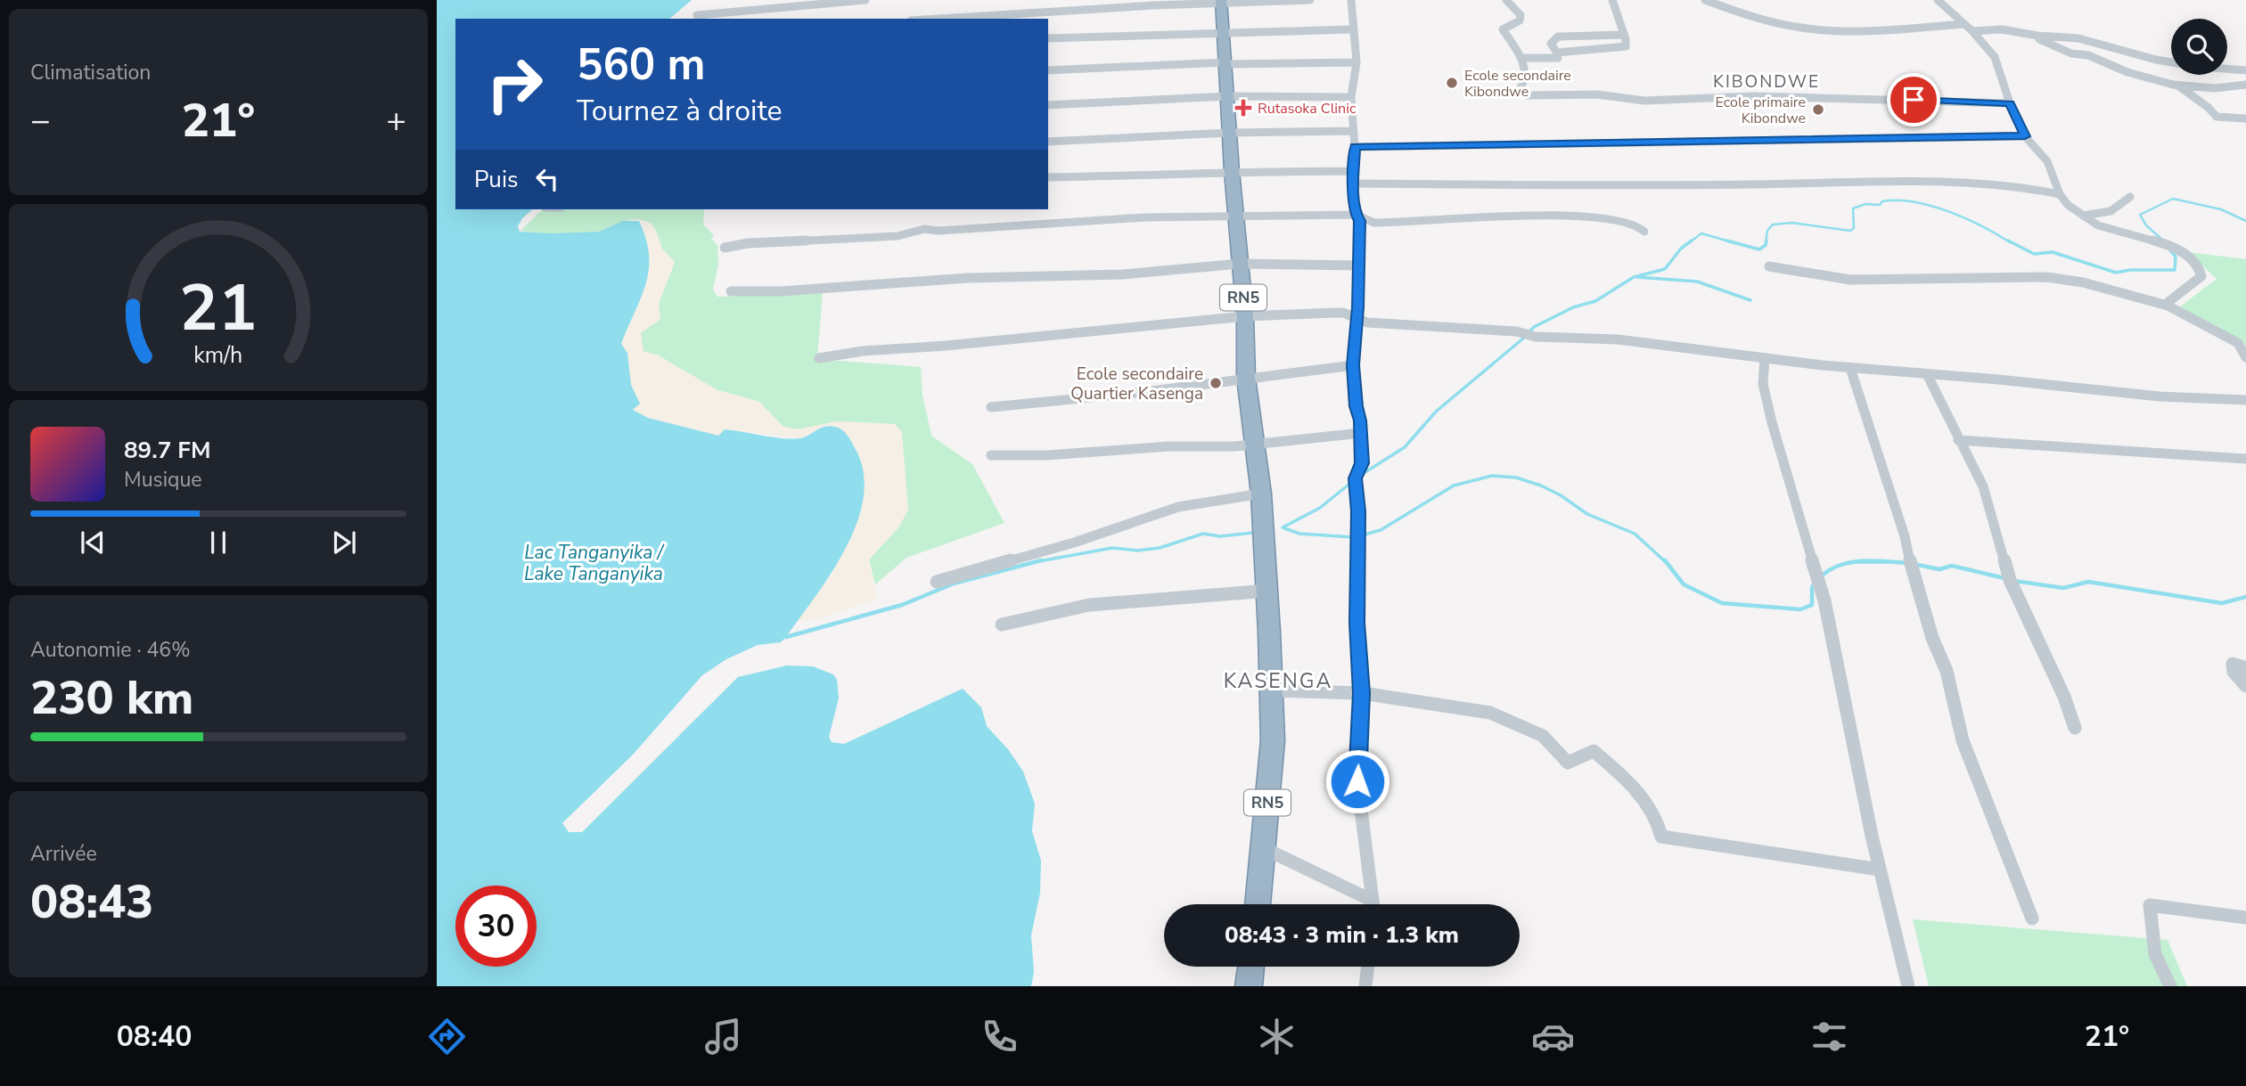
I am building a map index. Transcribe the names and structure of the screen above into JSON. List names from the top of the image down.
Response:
{
  "streets": {
    "highway": ["RN5"]
  },
  "districts": ["KIBONDWE", "KASENGA"],
  "water": ["Lac Tanganyika / Lake Tanganyika"],
  "places": {
    "other": ["Ecole secondaire Kibondwe", "Ecole primaire Kibondwe", "Ecole secondaire Quartier Kasenga"],
    "health": ["Rutasoka Clinic"]
  },
  "page": {
    "tile": [
      "Climatisation",
      ["Autonomie · 46%", "230 km"],
      ["Arrivée", "08:43"]
    ],
    "turn": ["560 m", "Tournez à droite"],
    "heat": ["−", "21°", "+"],
    "then": "Puis",
    "song": ["89.7 FM", "Musique"],
    "limit": "30",
    "trip": "08:43 · 3 min · 1.3 km",
    "tabs": ["08:40", "21°"],
    "gauge": ["21", "km/h"]
  }
}
